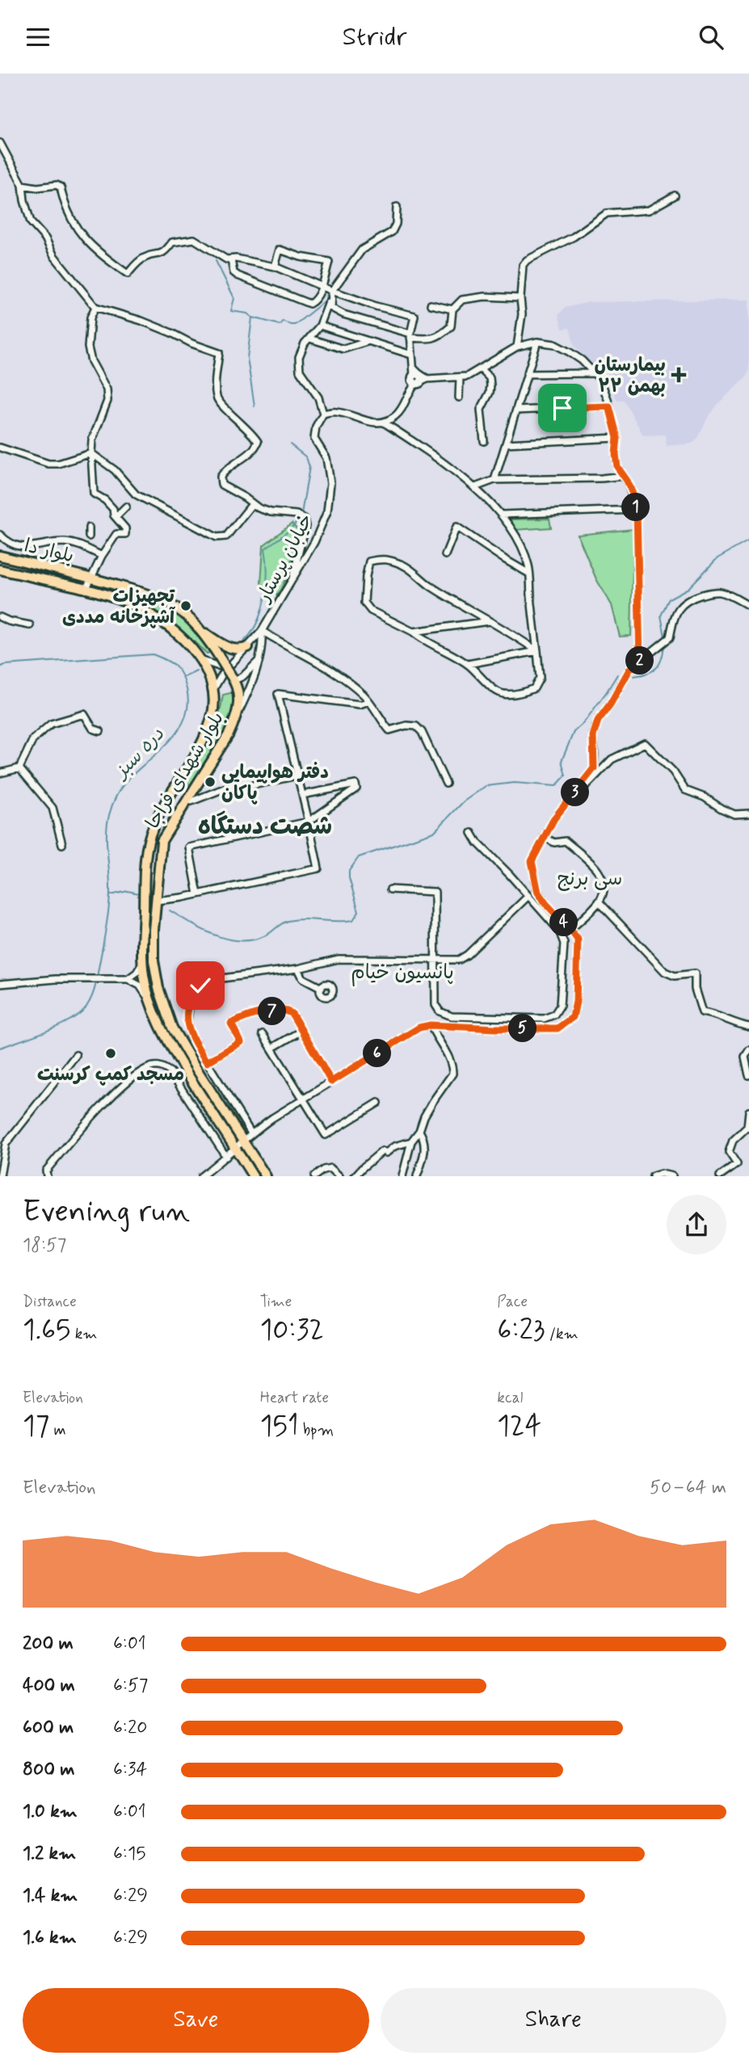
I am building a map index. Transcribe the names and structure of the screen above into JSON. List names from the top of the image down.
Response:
{
  "streets": {
    "main road": ["بلوار دا", "بلوار شهدای فراجا"],
    "street": ["خیابان پرستار"]
  },
  "crossings": [
    ["بلوار دا", "بلوار شهدای فراجا"],
    ["خیابان پرستار", "بلوار شهدای فراجا"]
  ],
  "districts": ["شصت دستگاه", "سی برنج", "پانسیون خیام"],
  "water": ["دره سبز"],
  "places": {
    "health": ["بیمارستان ۲۲ بهمن"],
    "other": ["تجهیزات آشپزخانه مددی", "دفتر هواپیمایی پاکان", "مسجد کمپ کرسنت"]
  },
  "page": {
    "header": "Stridr",
    "pins": [
      "1",
      "2",
      "3",
      "4",
      "7",
      "5",
      "6"
    ],
    "heading": ["Evening run", "18:57"],
    "stats": [
      ["Distance", "1.65 km"],
      ["Time", "10:32"],
      ["Pace", "6:23 /km"],
      ["Elevation", "17 m"],
      ["Heart rate", "151 bpm"],
      ["kcal", "124"]
    ],
    "chart": ["Elevation", "50–64 m"],
    "list": [
      {
        "name": "200 m",
        "note": "6:01"
      },
      {
        "name": "400 m",
        "note": "6:57"
      },
      {
        "name": "600 m",
        "note": "6:20"
      },
      {
        "name": "800 m",
        "note": "6:34"
      },
      {
        "name": "1.0 km",
        "note": "6:01"
      },
      {
        "name": "1.2 km",
        "note": "6:15"
      },
      {
        "name": "1.4 km",
        "note": "6:29"
      },
      {
        "name": "1.6 km",
        "note": "6:29"
      }
    ],
    "buttons": ["Save", "Share"]
  }
}
